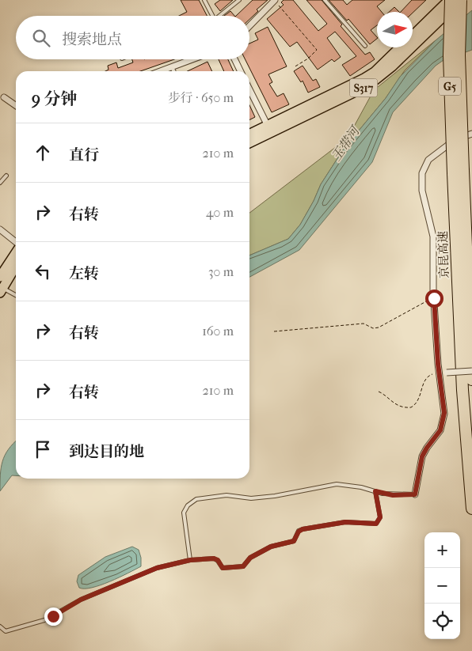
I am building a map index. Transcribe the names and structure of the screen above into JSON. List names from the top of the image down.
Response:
{
  "streets": {
    "highway": ["G5", "京昆高速"],
    "main road": ["S317"]
  },
  "crossings": [
    ["S317", "京昆高速"]
  ],
  "water": ["玉带河"],
  "north": "right",
  "page": {
    "search": "搜索地点",
    "heading": ["9 分钟", "步行 · 650 m"],
    "list": [
      ["直行", "210 m"],
      ["右转", "40 m"],
      ["左转", "30 m"],
      ["右转", "160 m"],
      ["右转", "210 m"],
      "到达目的地"
    ],
    "map_buttons": ["+", "−"]
  }
}
